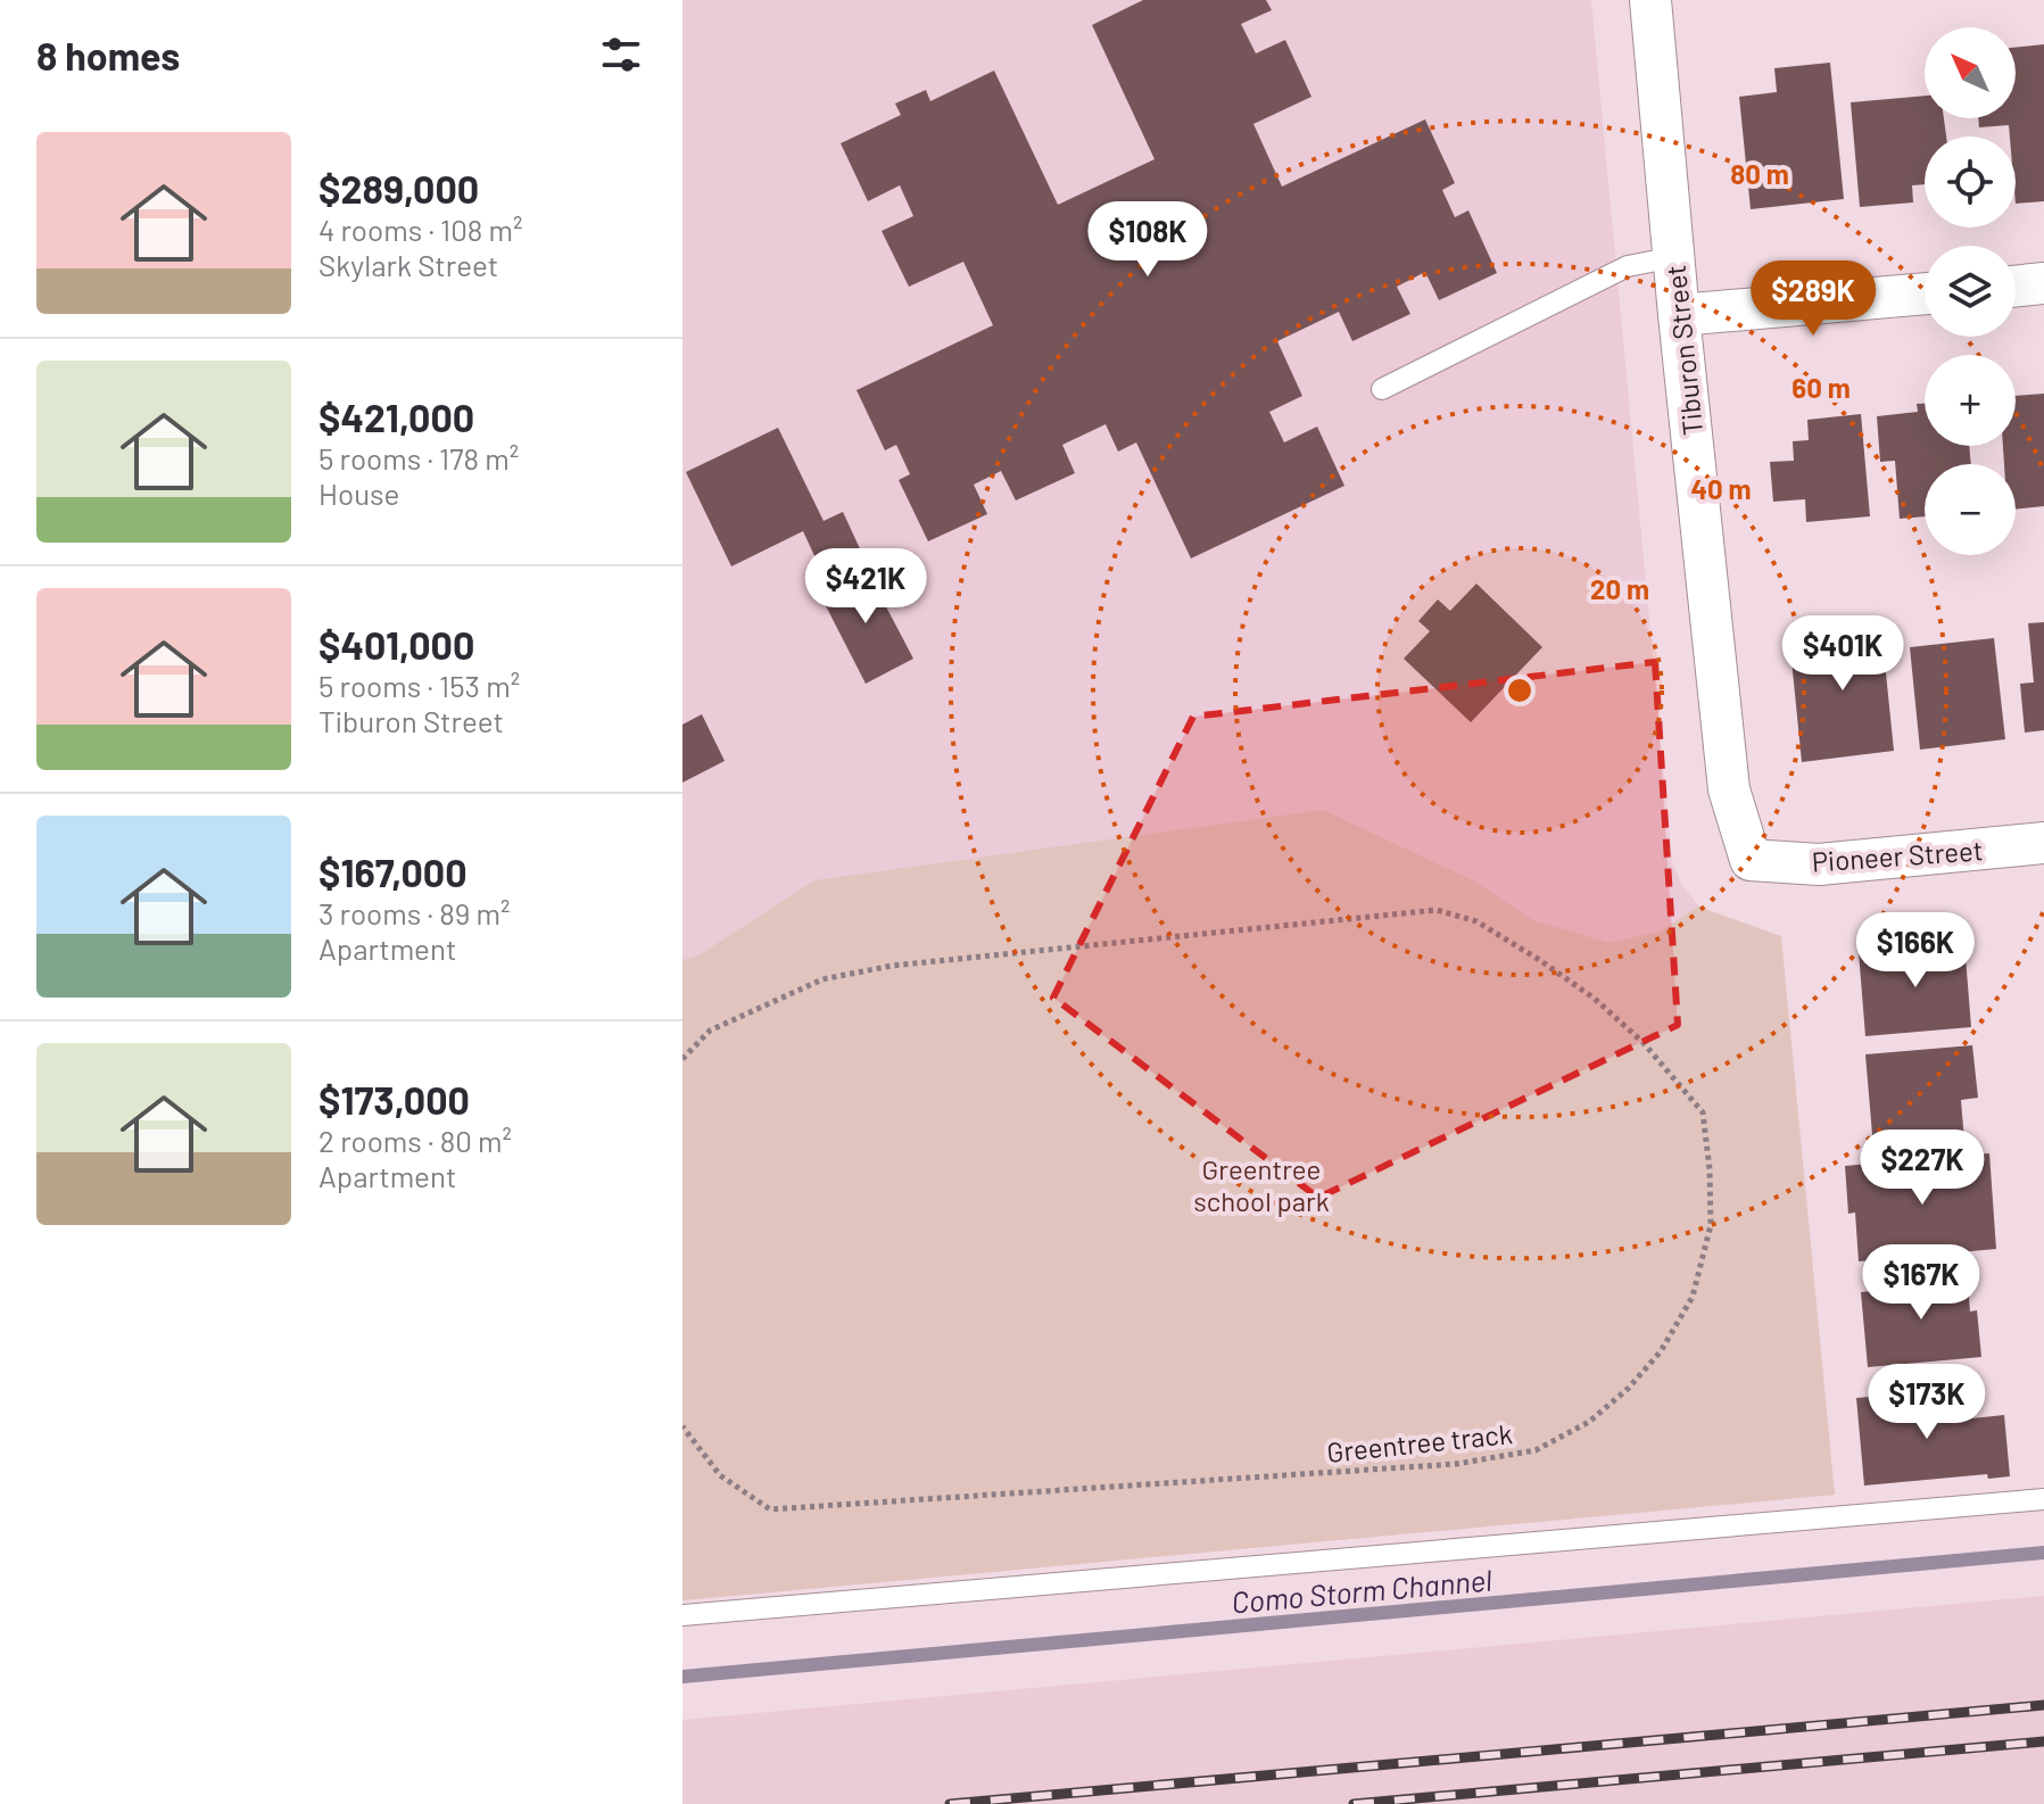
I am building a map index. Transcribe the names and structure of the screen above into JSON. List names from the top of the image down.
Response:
{
  "streets": {
    "street": ["Tiburon Street", "Pioneer Street"],
    "path": ["Greentree track"]
  },
  "crossings": [
    ["Tiburon Street", "Pioneer Street"]
  ],
  "water": ["Como Storm Channel"],
  "parks": ["Greentree school park"],
  "north": "top left",
  "page": {
    "heading": "8 homes",
    "map_buttons": ["+", "−"],
    "list": [
      {
        "name": "$289,000",
        "note": "4 rooms · 108 m² · Skylark Street"
      },
      {
        "name": "$421,000",
        "note": "5 rooms · 178 m² · House"
      },
      {
        "name": "$401,000",
        "note": "5 rooms · 153 m² · Tiburon Street"
      },
      {
        "name": "$167,000",
        "note": "3 rooms · 89 m² · Apartment"
      },
      {
        "name": "$173,000",
        "note": "2 rooms · 80 m² · Apartment"
      }
    ],
    "price": [
      "$108K",
      "$289K",
      "$421K",
      "$401K",
      "$166K",
      "$227K",
      "$167K",
      "$173K"
    ]
  },
  "rings": [
    "80 m",
    "60 m",
    "40 m",
    "20 m"
  ]
}
